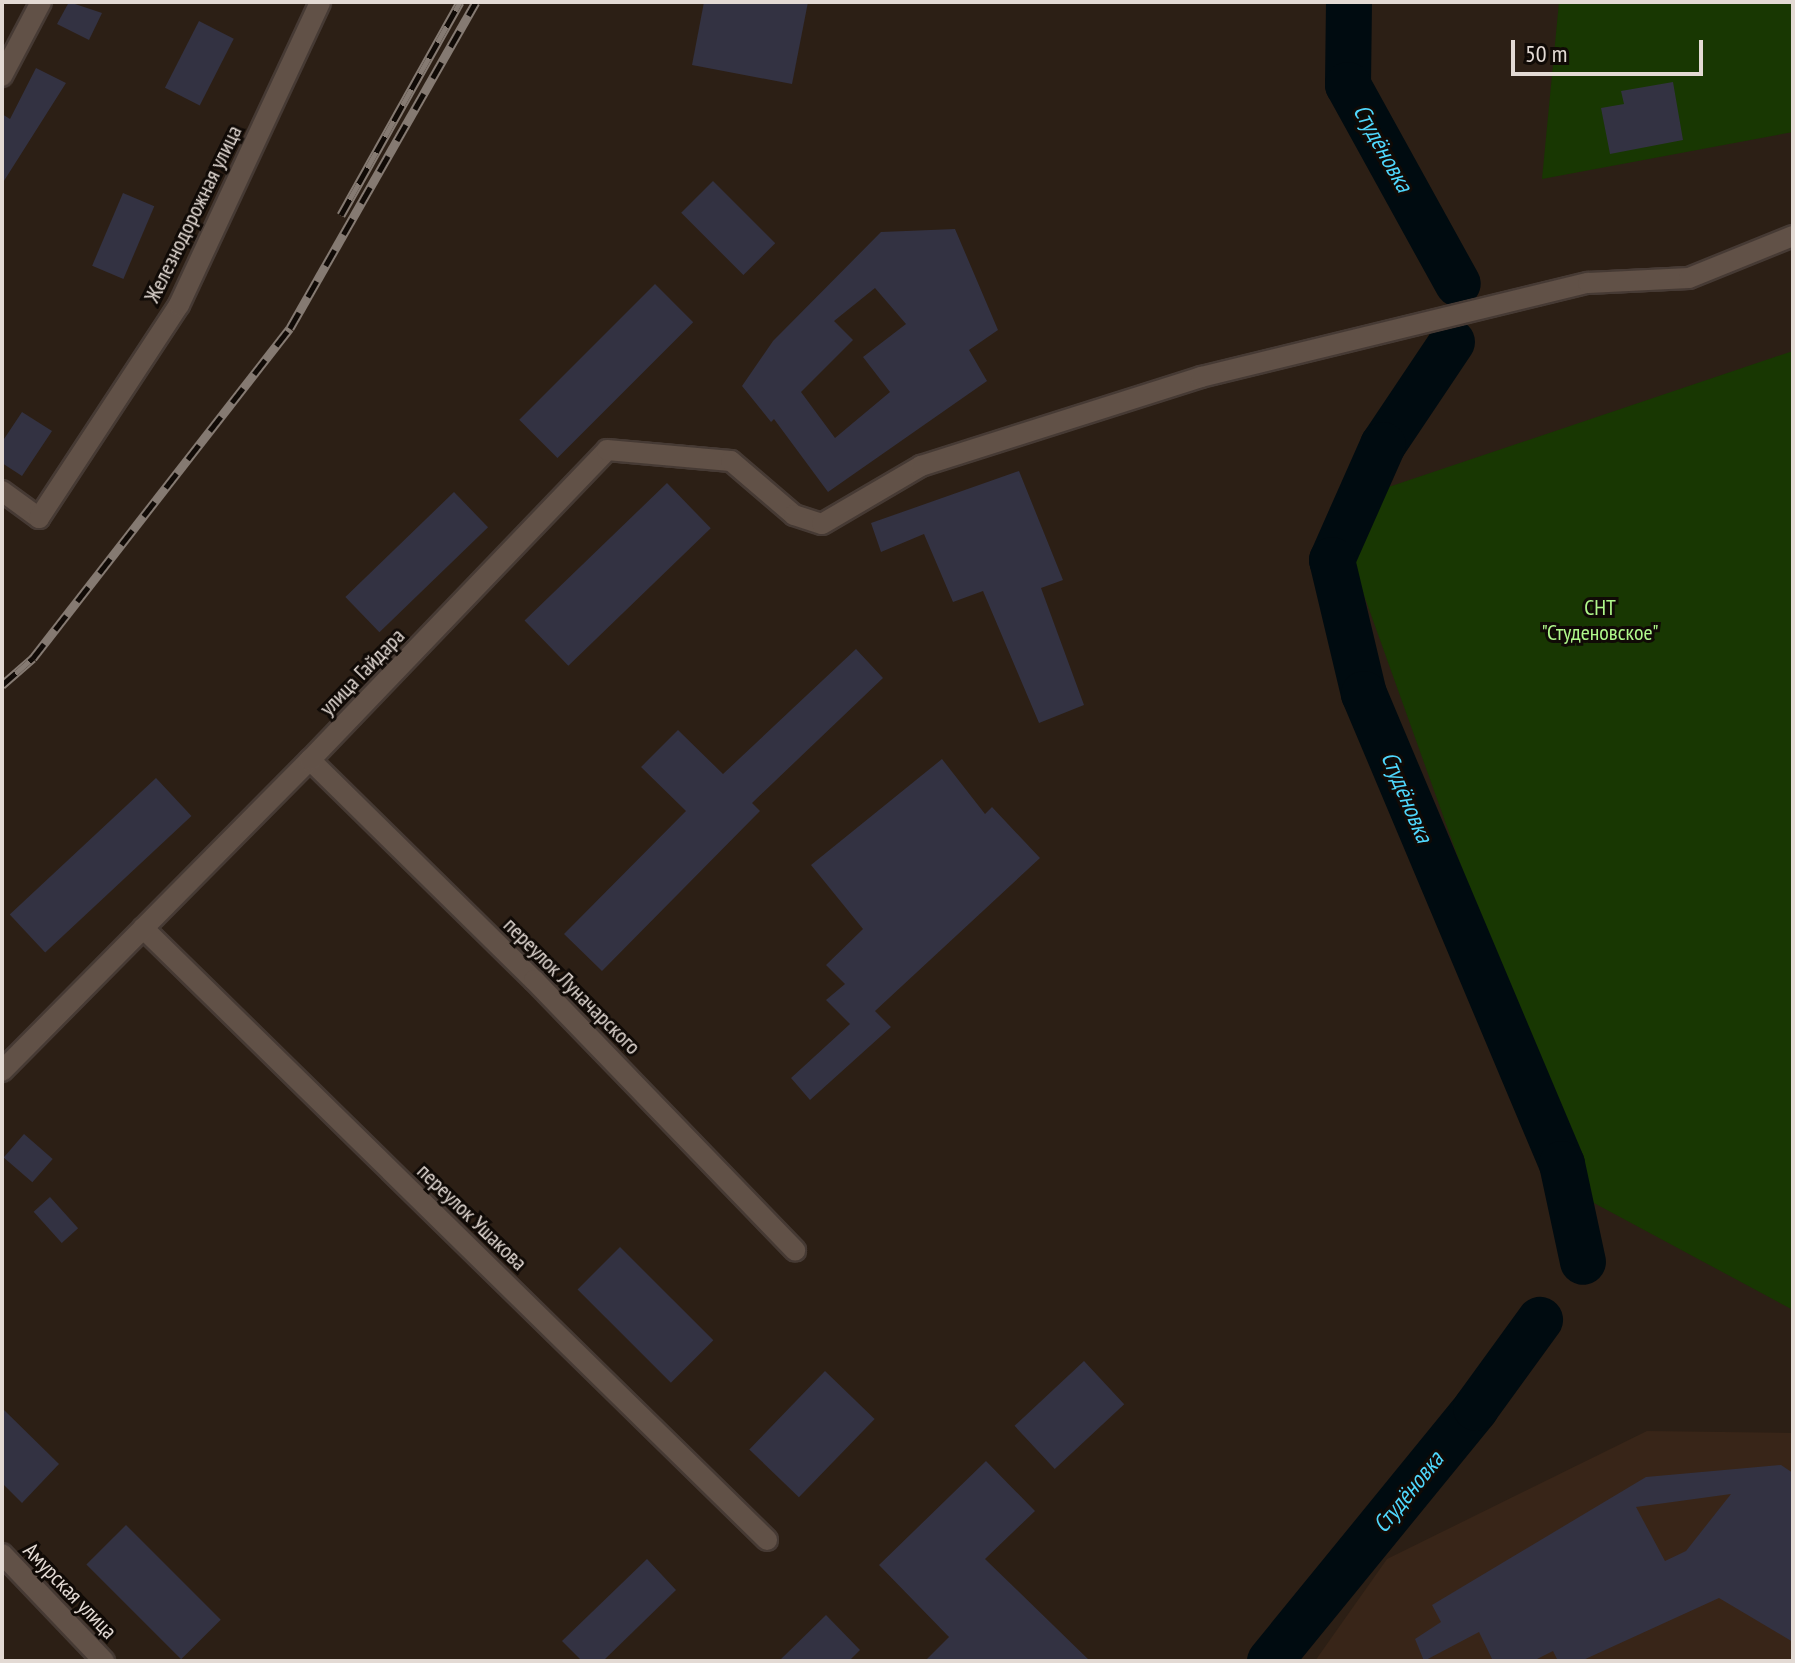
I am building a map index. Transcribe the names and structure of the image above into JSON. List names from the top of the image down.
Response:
{
  "streets": {
    "street": [
      "Железнодорожная улица",
      "улица Гайдара",
      "переулок Луначарского",
      "переулок Ушакова",
      "Амурская улица"
    ]
  },
  "crossings": [
    ["улица Гайдара", "переулок Луначарского"],
    ["улица Гайдара", "переулок Ушакова"]
  ],
  "water": ["Студёновка"],
  "parks": ["СНТ \"Студеновское\""],
  "scale_bar": "50 m"
}
